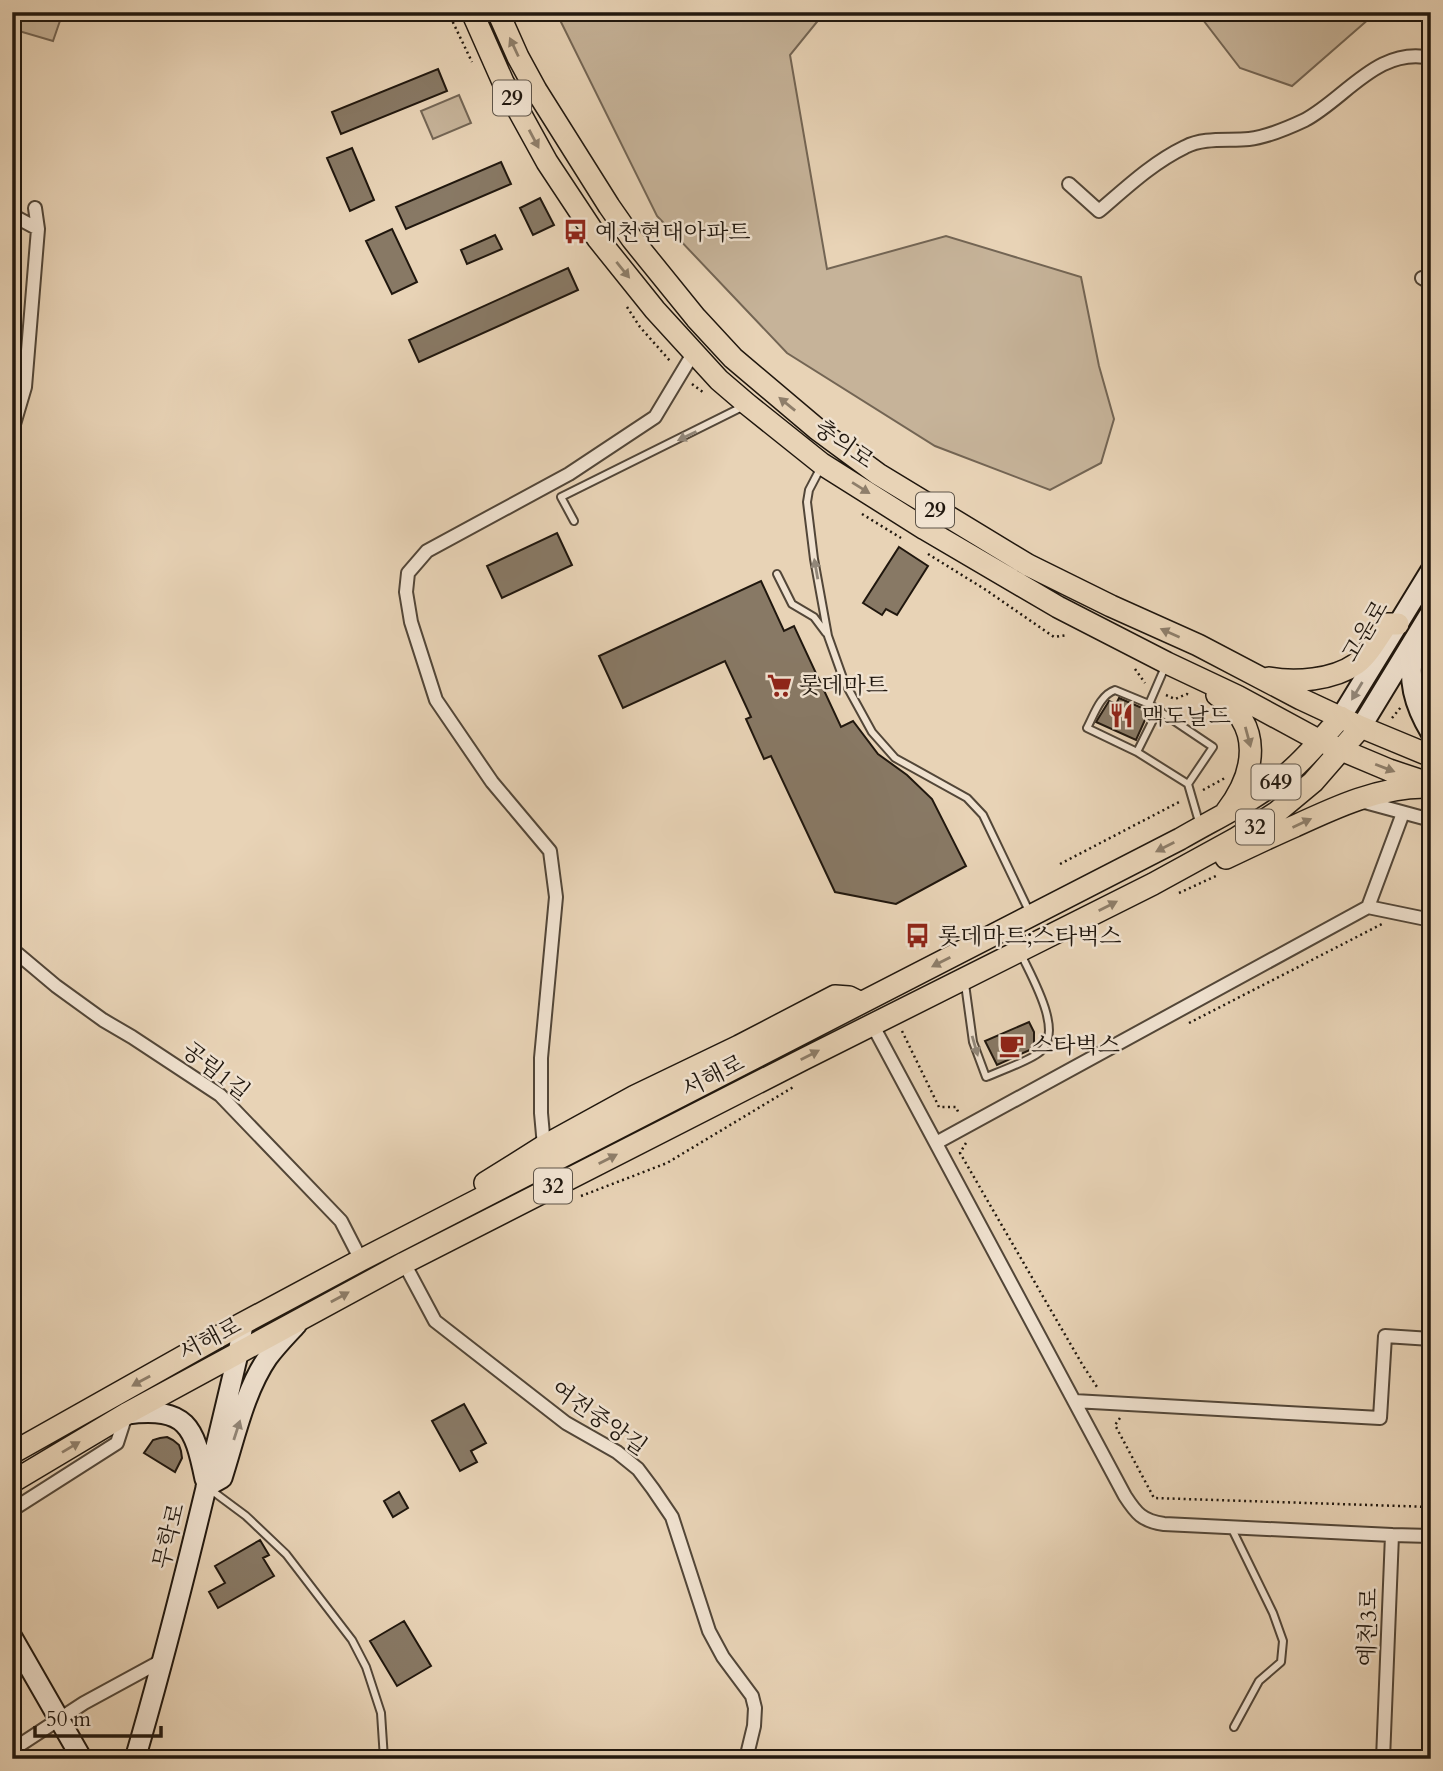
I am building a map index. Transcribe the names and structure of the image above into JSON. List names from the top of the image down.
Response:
{
  "streets": {
    "main road": [
      "29",
      "충의로",
      "고운로",
      "649",
      "32",
      "서해로",
      "무학로"
    ],
    "street": ["공림1길", "여전중앙길", "예천3로"]
  },
  "crossings": [
    ["29", "충의로"],
    ["29", "고운로"],
    ["29", "32"],
    ["29", "서해로"],
    ["충의로", "고운로"],
    ["충의로", "32"],
    ["충의로", "서해로"],
    ["고운로", "32"],
    ["고운로", "서해로"],
    ["32", "서해로"],
    ["공림1길", "서해로"],
    ["서해로", "여전중앙길"],
    ["서해로", "무학로"]
  ],
  "places": {
    "bus stop": ["예천현대아파트", "롯데마트;스타벅스"],
    "supermarket": ["롯데마트"],
    "restaurant": ["맥도날드"],
    "cafe": ["스타벅스"]
  },
  "scale_bar": "50 m"
}
